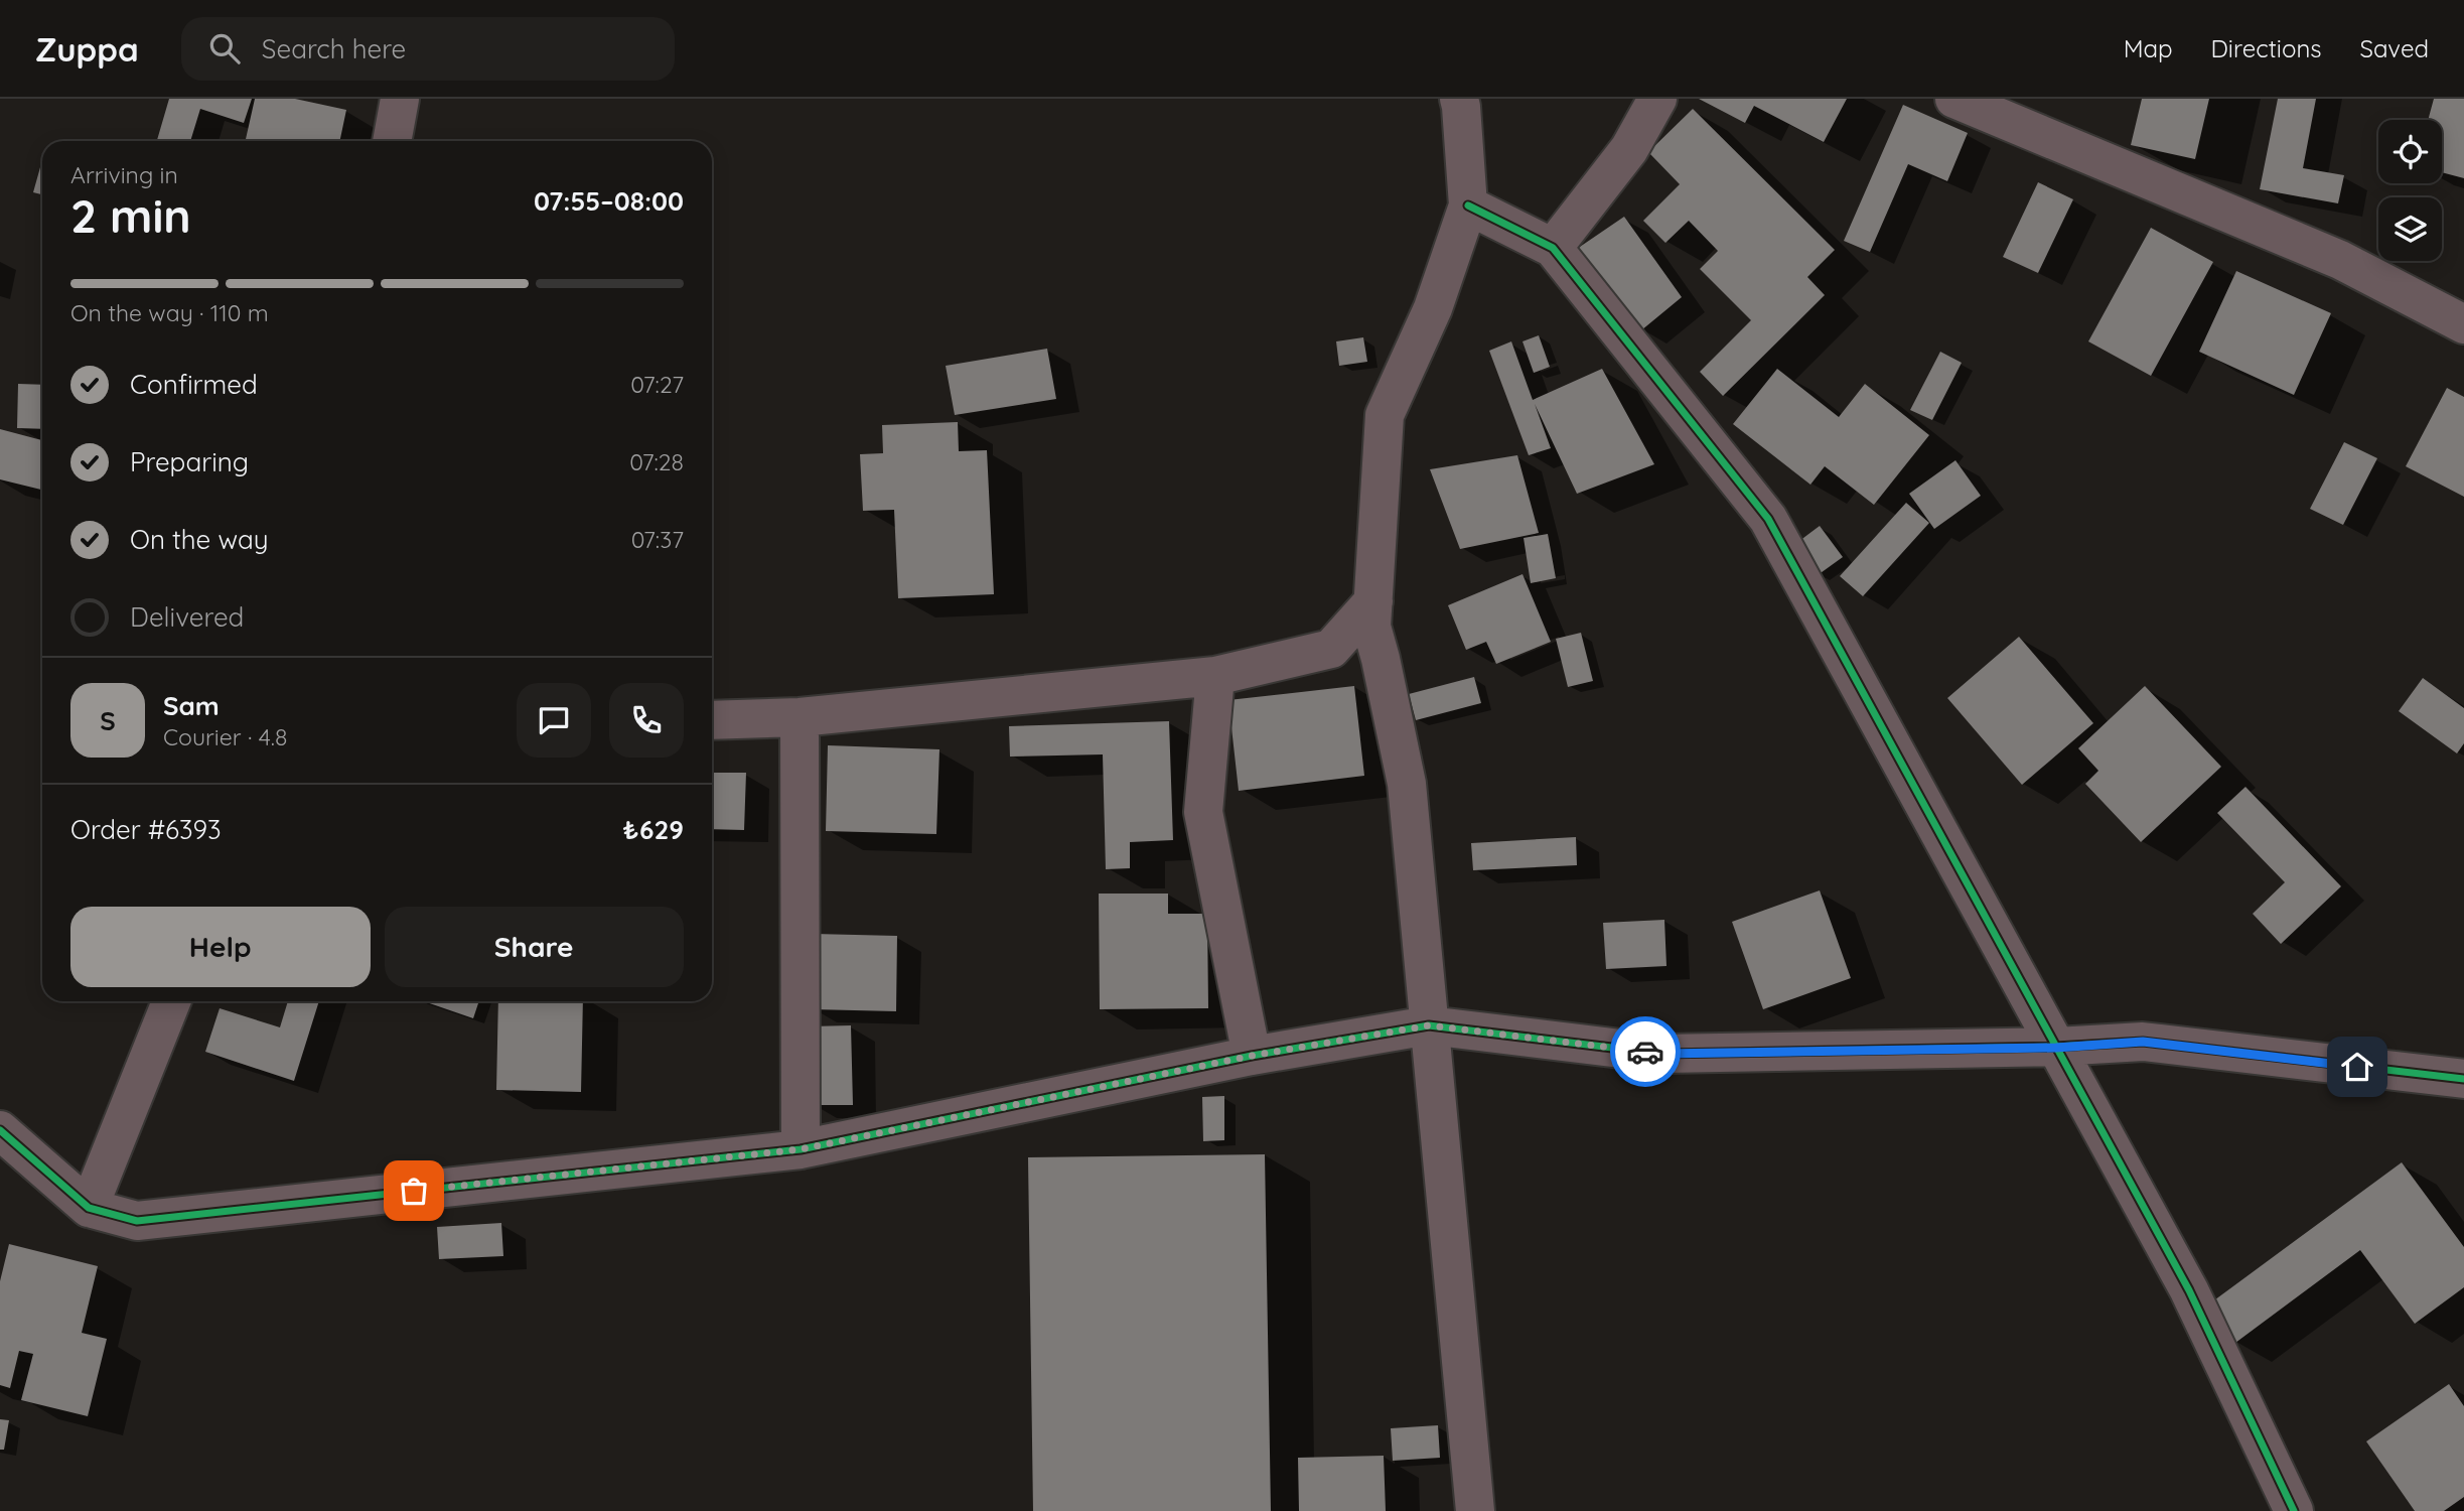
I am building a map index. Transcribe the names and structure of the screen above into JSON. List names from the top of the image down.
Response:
{
  "page": {
    "header": "Zuppa",
    "search": "Search here",
    "nav": ["Map", "Directions", "Saved"],
    "heading": ["2 min", "Arriving in", "07:55–08:00"],
    "panel": [
      "Sam",
      "Courier · 4.8",
      "Order #6393",
      "₺629"
    ],
    "bar": "On the way · 110 m",
    "list": [
      ["Confirmed", "07:27"],
      ["Preparing", "07:28"],
      ["On the way", "07:37"],
      "Delivered"
    ],
    "round": "S",
    "buttons": ["Help", "Share"]
  }
}
